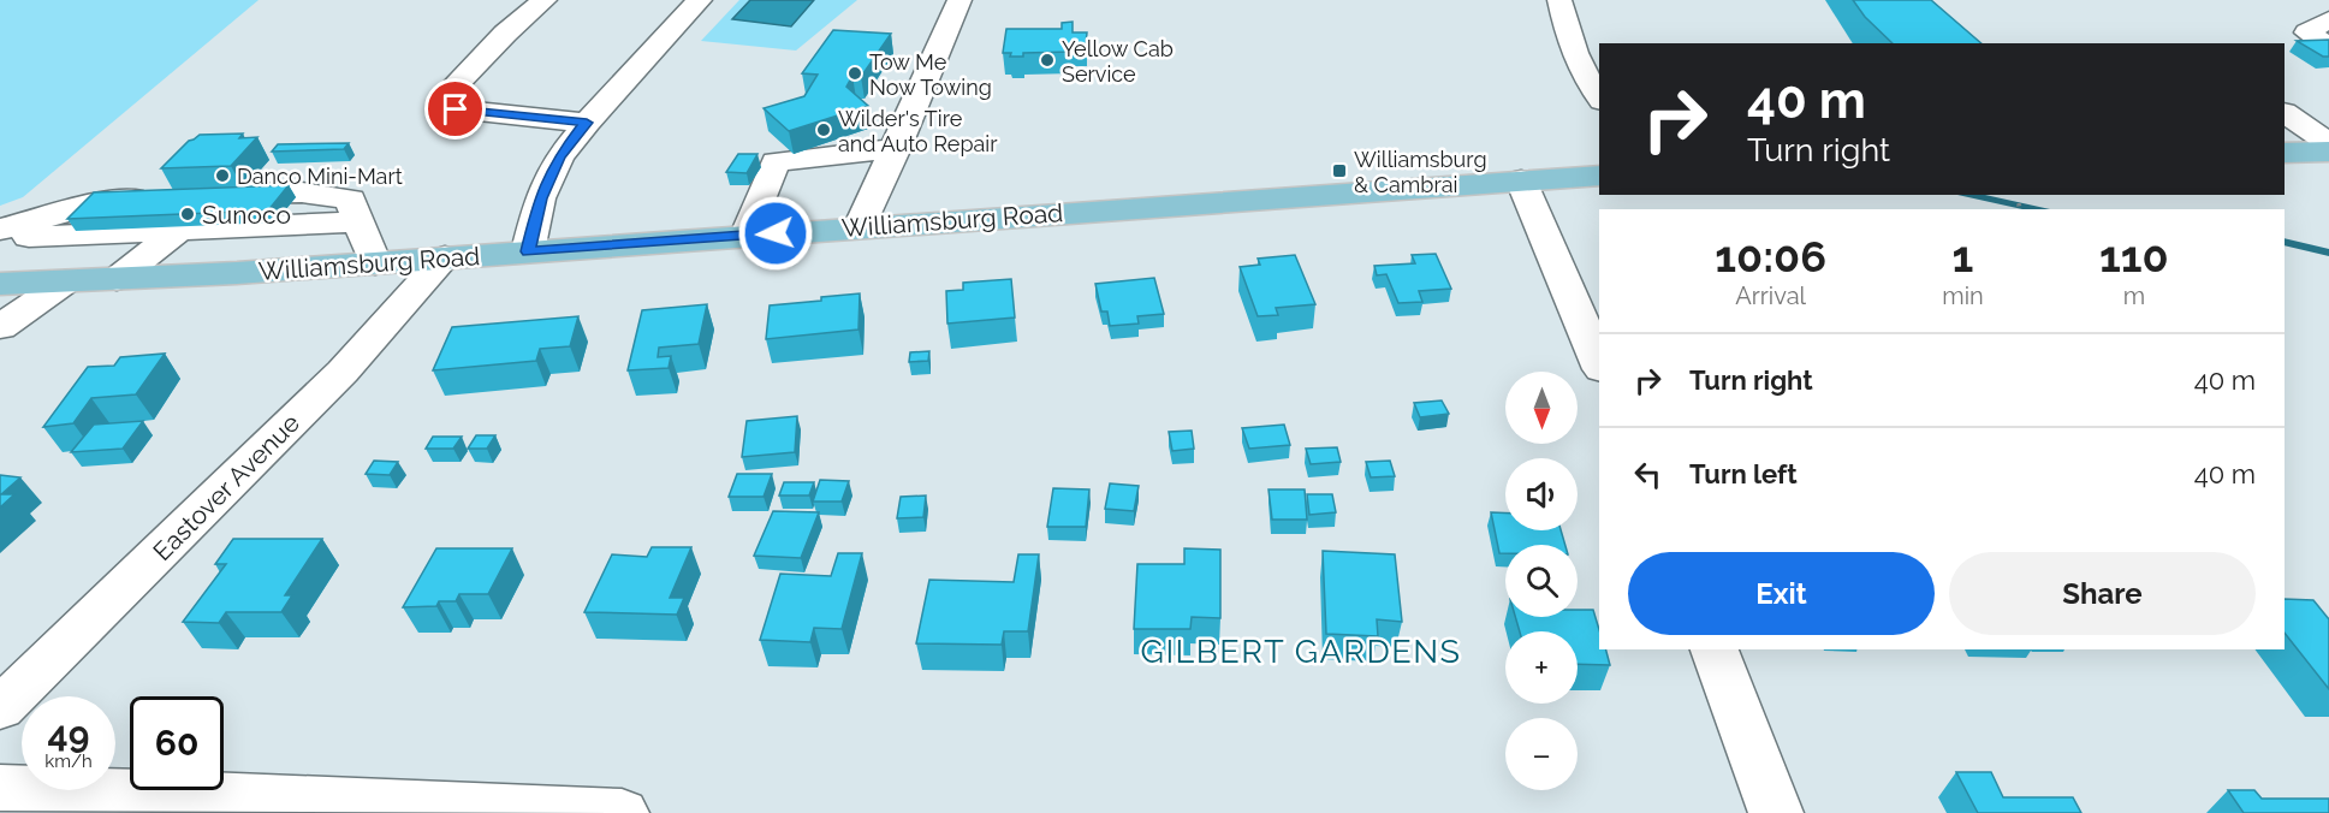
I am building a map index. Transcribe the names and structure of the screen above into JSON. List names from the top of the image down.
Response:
{
  "streets": {
    "main road": ["Williamsburg Road"],
    "street": ["Eastover Avenue"]
  },
  "crossings": [
    ["Williamsburg Road", "Eastover Avenue"]
  ],
  "districts": ["GILBERT GARDENS"],
  "places": {
    "other": [
      "Yellow Cab Service",
      "Tow Me Now Towing",
      "Wilder's Tire and Auto Repair",
      "Danco Mini-Mart",
      "Sunoco"
    ],
    "transit": ["Williamsburg & Cambrai"]
  },
  "north": "bottom",
  "page": {
    "turn": ["40 m", "Turn right"],
    "eta": [
      "10:06",
      "Arrival",
      "1",
      "min",
      "110",
      "m"
    ],
    "list": [
      {
        "name": "Turn right",
        "value": "40 m"
      },
      {
        "name": "Turn left",
        "value": "40 m"
      }
    ],
    "map_buttons": ["+", "−"],
    "buttons": ["Exit", "Share"],
    "speed": "49 km/h",
    "limit": "60"
  }
}
